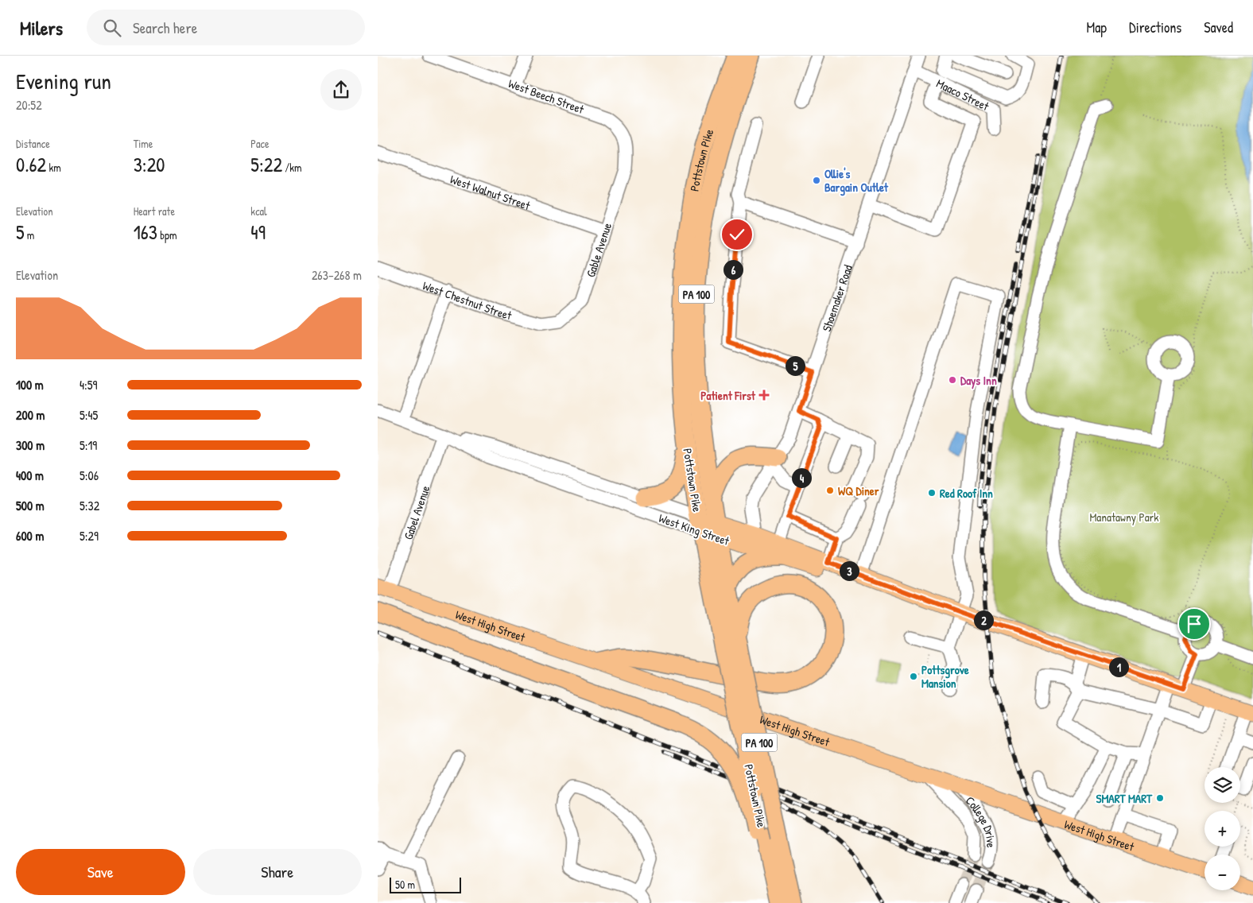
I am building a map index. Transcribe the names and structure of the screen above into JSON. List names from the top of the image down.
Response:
{
  "streets": {
    "highway": ["Pottstown Pike", "PA 100"],
    "main road": ["West King Street", "West High Street"],
    "street": [
      "Maaco Street",
      "West Beech Street",
      "West Walnut Street",
      "Gable Avenue",
      "Shoemaker Road",
      "West Chestnut Street",
      "Gabel Avenue",
      "College Drive"
    ]
  },
  "crossings": [
    ["Maaco Street", "Shoemaker Road"],
    ["West Beech Street", "Gable Avenue"],
    ["Pottstown Pike", "West King Street"],
    ["West Walnut Street", "Gable Avenue"],
    ["Gable Avenue", "West Chestnut Street"],
    ["Shoemaker Road", "West King Street"],
    ["Gabel Avenue", "West King Street"],
    ["Gabel Avenue", "West High Street"],
    ["West High Street", "College Drive"]
  ],
  "parks": ["Manatawny Park"],
  "places": {
    "other": [
      "Ollie's Bargain Outlet",
      "Days Inn",
      "WQ Diner",
      "Red Roof Inn",
      "Pottsgrove Mansion",
      "SMART MART"
    ],
    "health": ["Patient First"]
  },
  "scale_bar": "50 m",
  "page": {
    "header": "Milers",
    "search": "Search here",
    "nav": ["Map", "Directions", "Saved"],
    "heading": ["Evening run", "20:52"],
    "stats": [
      ["Distance", "0.62 km"],
      ["Time", "3:20"],
      ["Pace", "5:22 /km"],
      ["Elevation", "5 m"],
      ["Heart rate", "163 bpm"],
      ["kcal", "49"]
    ],
    "chart": ["Elevation", "263–268 m"],
    "pins": [
      "6",
      "5",
      "4",
      "3",
      "2",
      "1"
    ],
    "list": [
      {
        "name": "100 m",
        "note": "4:59"
      },
      {
        "name": "200 m",
        "note": "5:45"
      },
      {
        "name": "300 m",
        "note": "5:19"
      },
      {
        "name": "400 m",
        "note": "5:06"
      },
      {
        "name": "500 m",
        "note": "5:32"
      },
      {
        "name": "600 m",
        "note": "5:29"
      }
    ],
    "map_buttons": ["+", "−"],
    "buttons": ["Save", "Share"],
    "scale": "50 m"
  }
}
